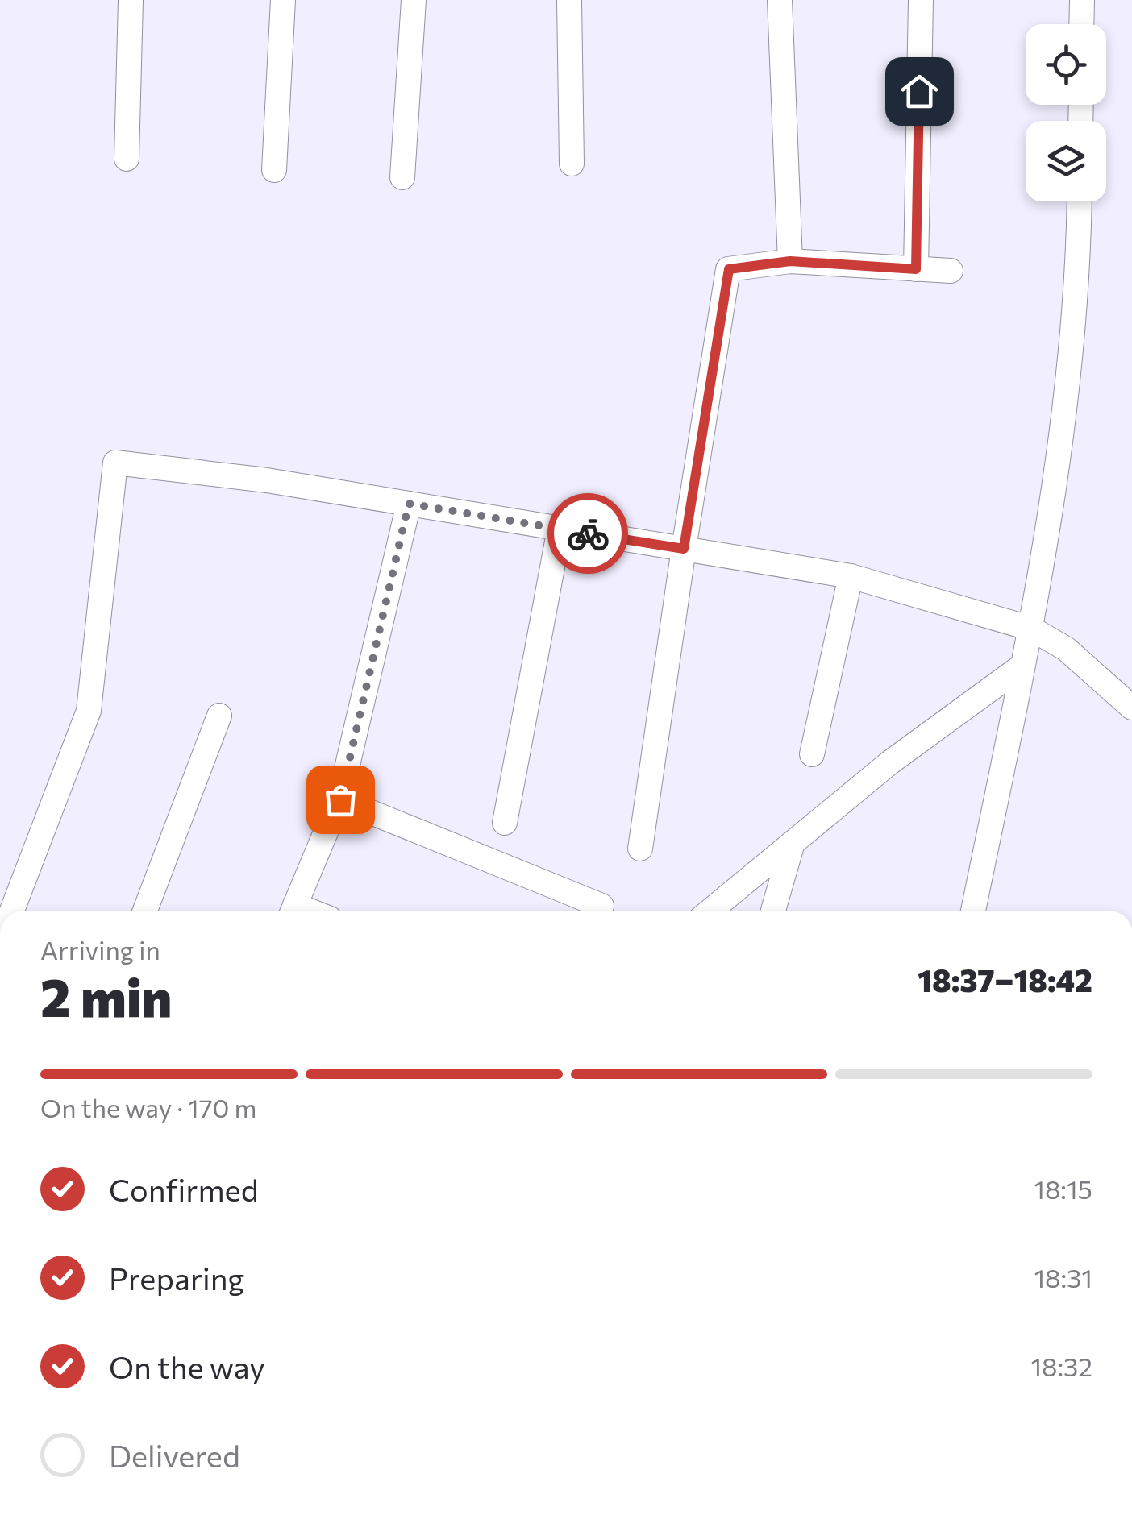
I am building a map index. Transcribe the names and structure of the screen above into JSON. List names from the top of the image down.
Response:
{
  "page": {
    "heading": ["2 min", "Arriving in", "18:37–18:42"],
    "bar": "On the way · 170 m",
    "list": [
      ["Confirmed", "18:15"],
      ["Preparing", "18:31"],
      ["On the way", "18:32"],
      "Delivered"
    ]
  }
}
